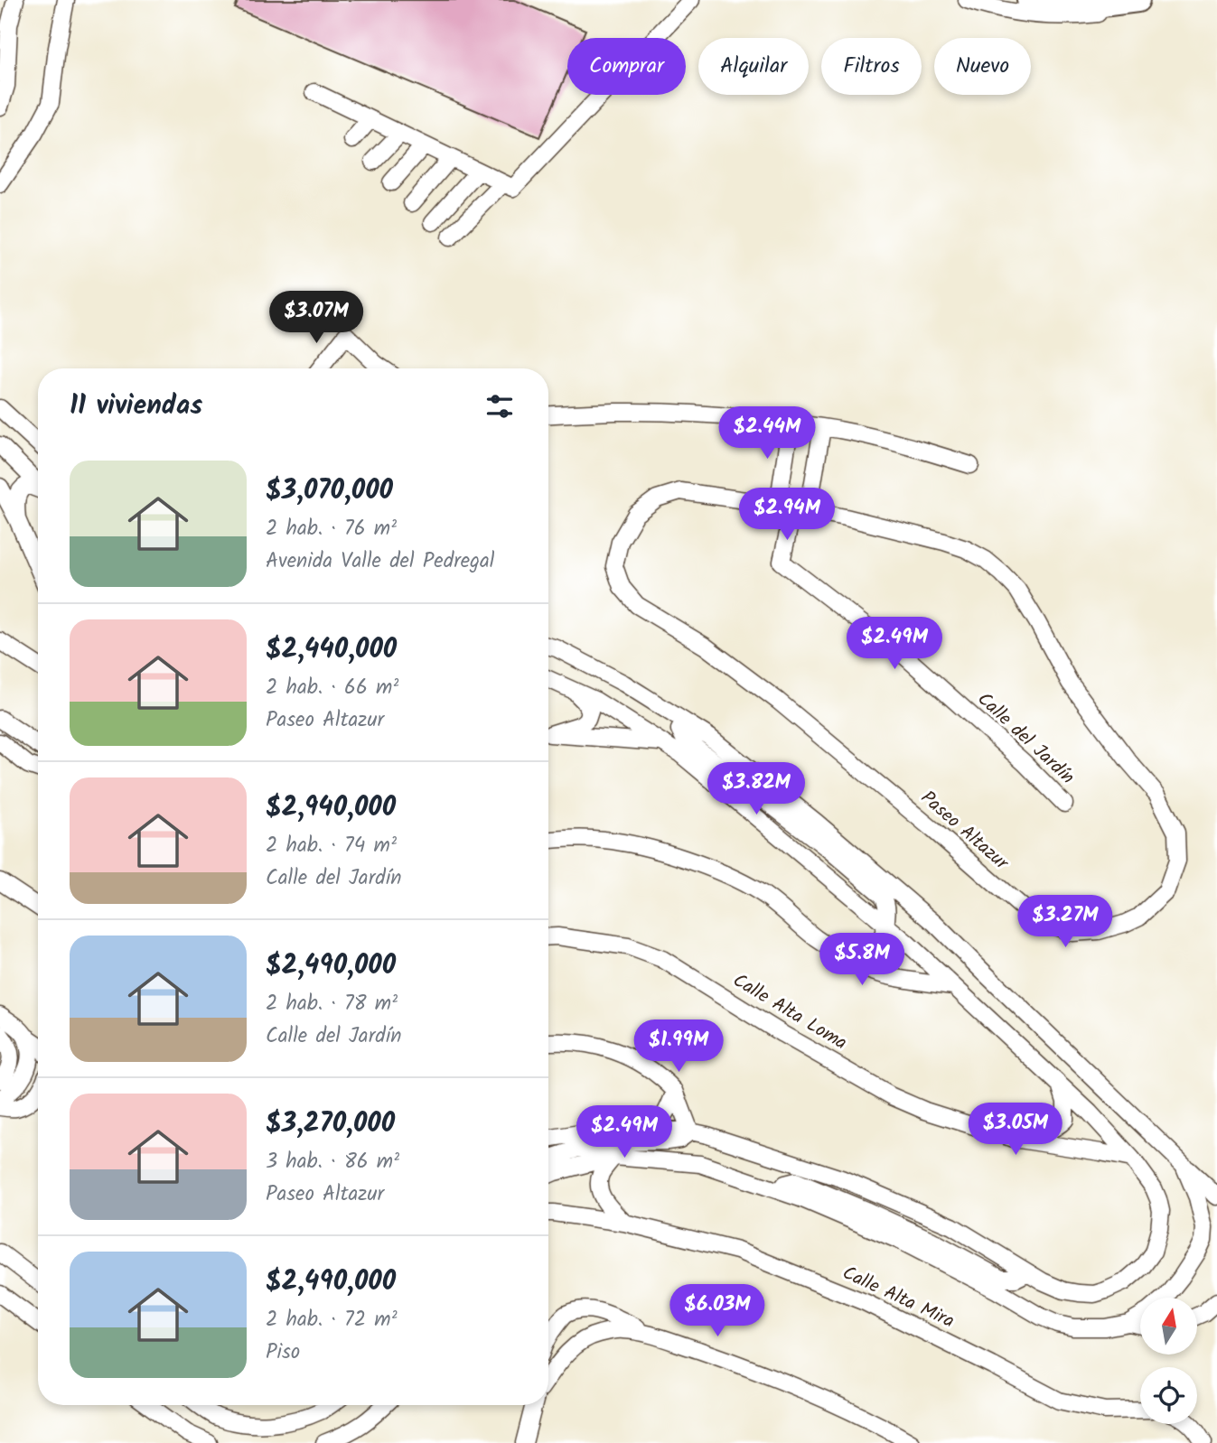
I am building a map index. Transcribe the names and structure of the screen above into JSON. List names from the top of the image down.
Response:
{
  "streets": {
    "street": [
      "Calle del Jardín",
      "Paseo Altazur",
      "Calle Alta Loma",
      "Calle Alta Mira"
    ]
  },
  "north": "top",
  "page": {
    "chip": [
      "Comprar",
      "Alquilar",
      "Filtros",
      "Nuevo"
    ],
    "price": [
      "$3.07M",
      "$2.44M",
      "$2.94M",
      "$2.49M",
      "$3.82M",
      "$3.27M",
      "$5.8M",
      "$1.99M",
      "$3.05M",
      "$2.49M",
      "$6.03M"
    ],
    "heading": "11 viviendas",
    "list": [
      {
        "name": "$3,070,000",
        "note": "2 hab. · 76 m² · Avenida Valle del Pedregal"
      },
      {
        "name": "$2,440,000",
        "note": "2 hab. · 66 m² · Paseo Altazur"
      },
      {
        "name": "$2,940,000",
        "note": "2 hab. · 74 m² · Calle del Jardín"
      },
      {
        "name": "$2,490,000",
        "note": "2 hab. · 78 m² · Calle del Jardín"
      },
      {
        "name": "$3,270,000",
        "note": "3 hab. · 86 m² · Paseo Altazur"
      },
      {
        "name": "$2,490,000",
        "note": "2 hab. · 72 m² · Piso"
      }
    ]
  }
}
